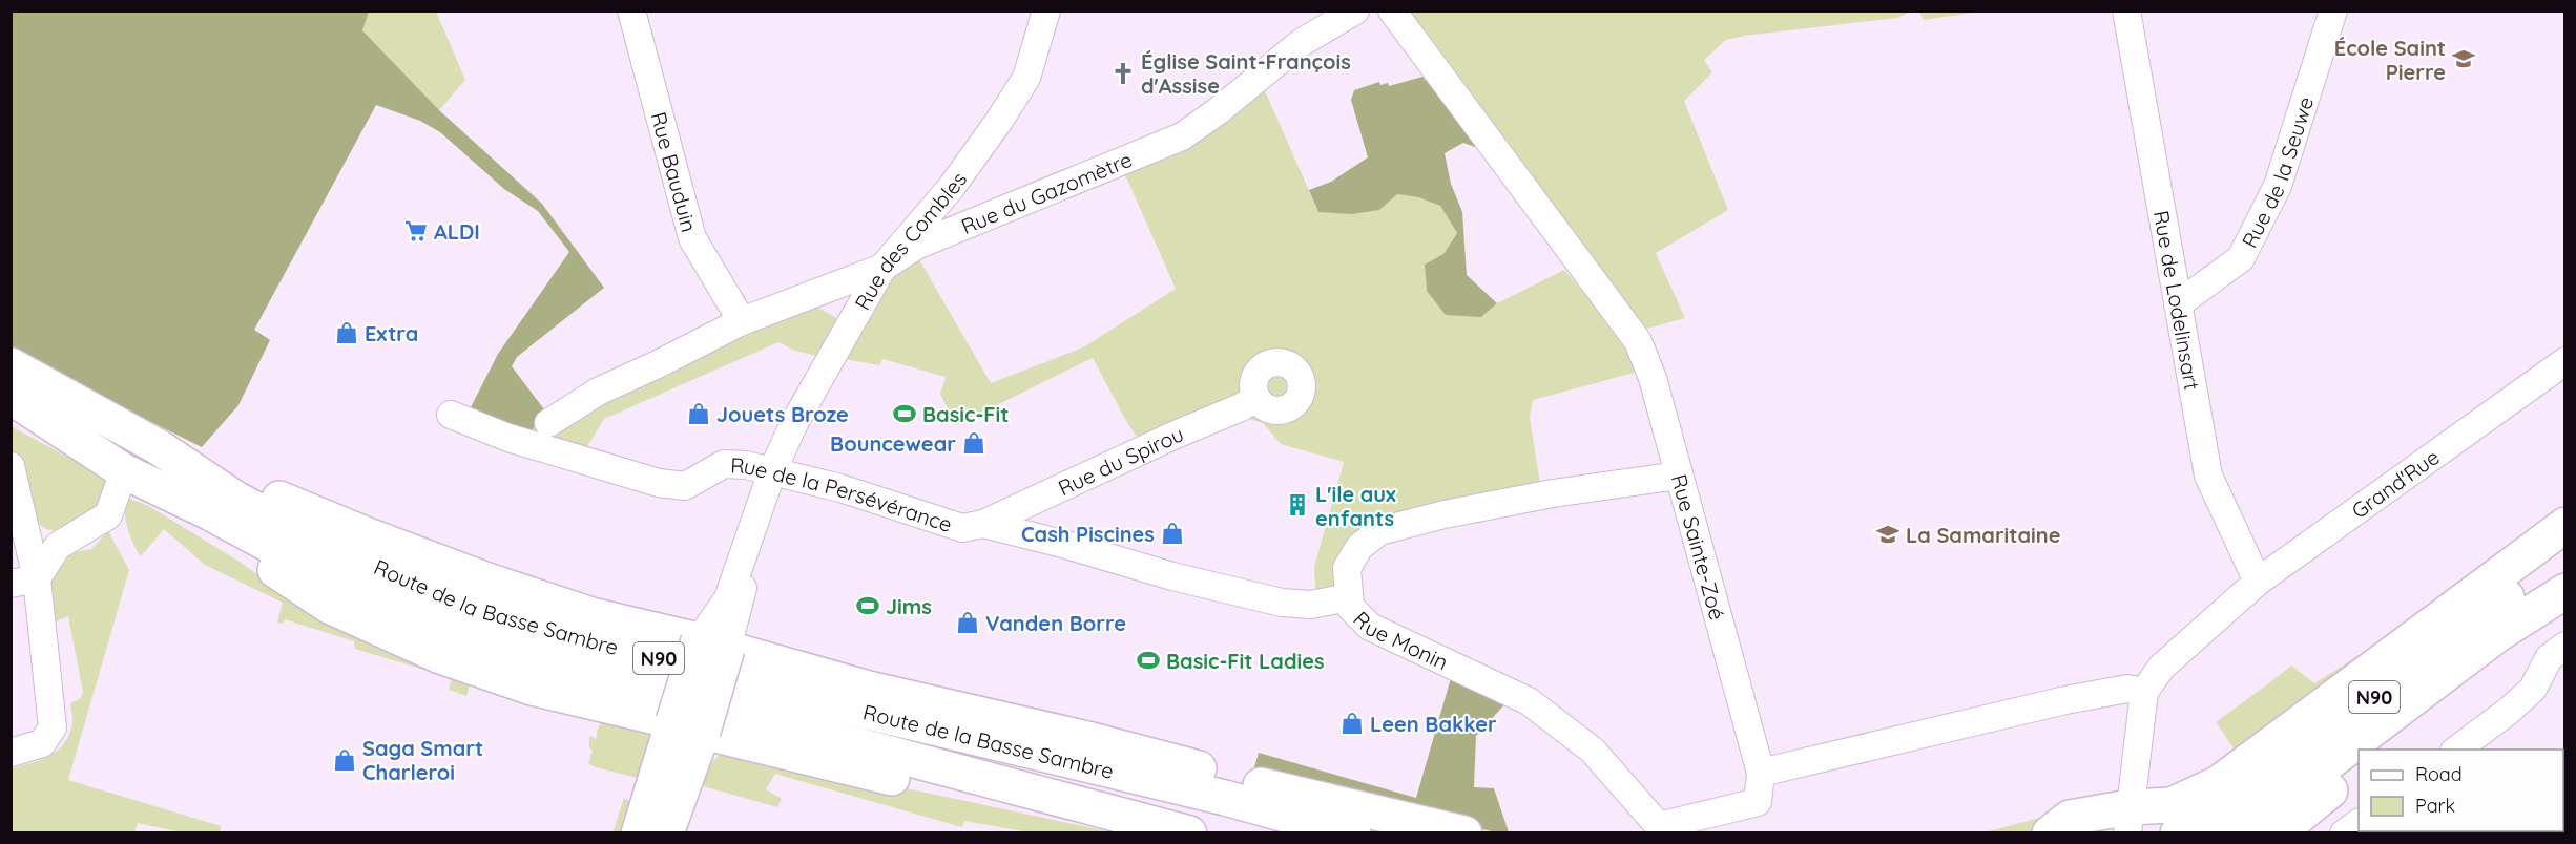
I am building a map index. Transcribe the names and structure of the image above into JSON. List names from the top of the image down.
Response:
{
  "streets": {
    "main road": ["Route de la Basse Sambre", "N90"],
    "street": [
      "Rue Bauduin",
      "Rue de la Seuwe",
      "Rue du Gazomètre",
      "Rue des Combles",
      "Rue de Lodelinsart",
      "Rue du Spirou",
      "Grand'Rue",
      "Rue de la Persévérance",
      "Rue Sainte-Zoé",
      "Rue Monin"
    ]
  },
  "crossings": [
    ["Rue Bauduin", "Rue du Gazomètre"],
    ["Rue de la Seuwe", "Rue de Lodelinsart"],
    ["Rue du Gazomètre", "Rue des Combles"],
    ["Rue des Combles", "Rue de la Persévérance"],
    ["Rue de Lodelinsart", "Grand'Rue"],
    ["Rue du Spirou", "Rue de la Persévérance"],
    ["Rue de la Persévérance", "Rue Monin"],
    ["Rue Sainte-Zoé", "Rue Monin"]
  ],
  "places": {
    "school or university": ["École Saint Pierre", "La Samaritaine"],
    "church": ["Église Saint-François d'Assise"],
    "supermarket": ["ALDI"],
    "shop": [
      "Extra",
      "Jouets Broze",
      "Bouncewear",
      "Cash Piscines",
      "Vanden Borre",
      "Leen Bakker",
      "Saga Smart Charleroi"
    ],
    "sports": ["Basic-Fit", "Jims", "Basic-Fit Ladies"],
    "building": ["L'ile aux enfants"]
  },
  "legend": ["Road", "Park"]
}
